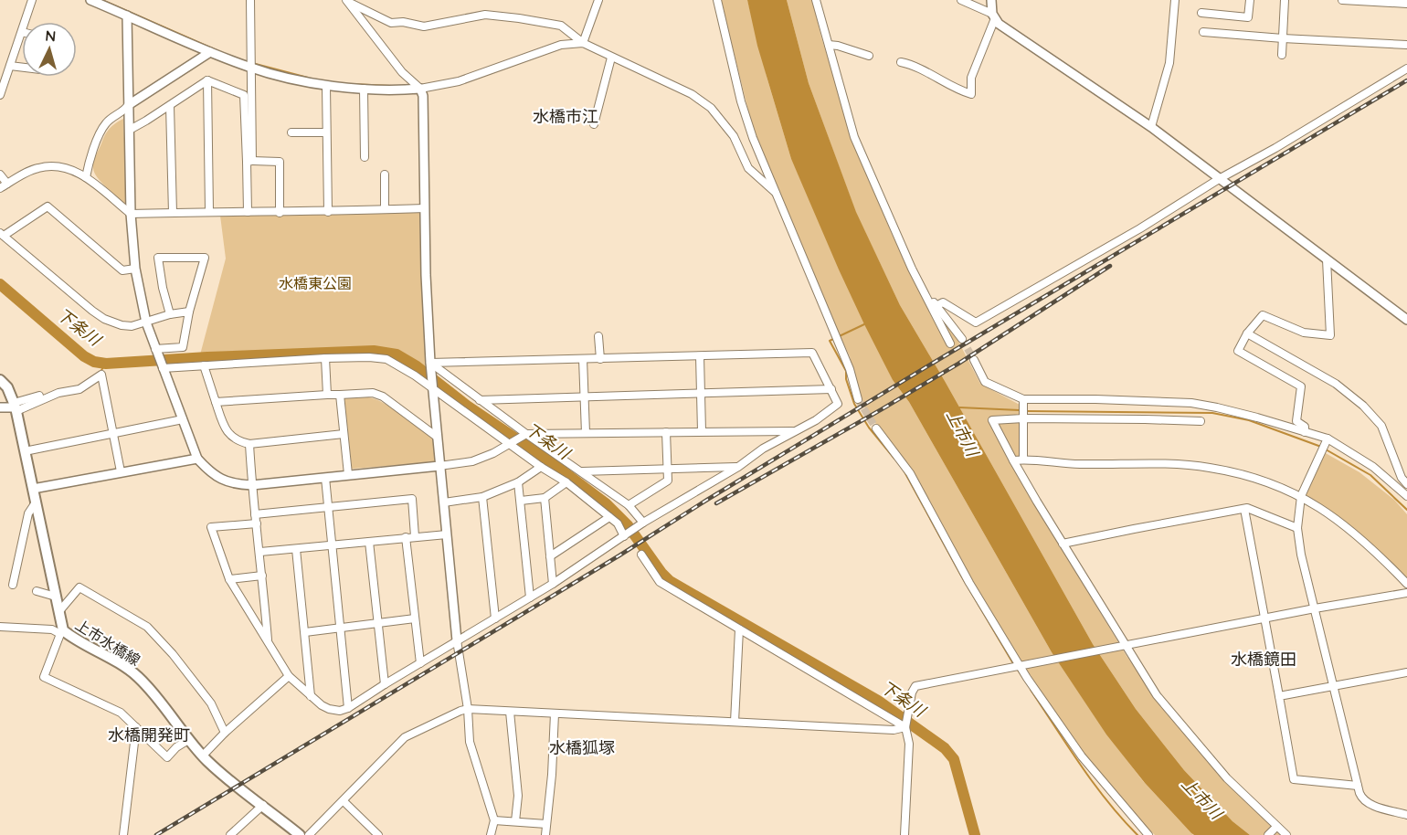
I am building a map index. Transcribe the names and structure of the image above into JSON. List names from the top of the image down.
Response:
{
  "streets": {
    "main road": ["上市水橋線"]
  },
  "districts": [
    "水橋市江",
    "水橋鏡田",
    "水橋開発町",
    "水橋狐塚"
  ],
  "water": ["下条川", "上市川"],
  "parks": ["水橋東公園"],
  "north": "top"
}
